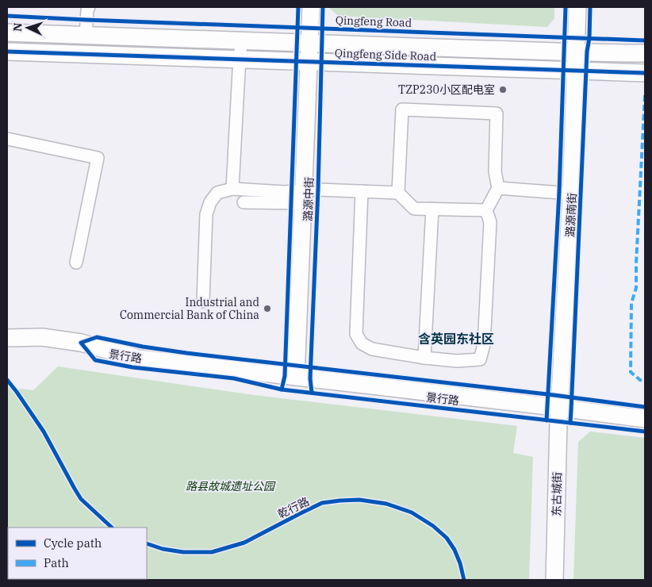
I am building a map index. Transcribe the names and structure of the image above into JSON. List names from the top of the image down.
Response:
{
  "streets": {
    "street": [
      "Qingfeng Side Road",
      "潞源中街",
      "潞源南街",
      "景行路",
      "东古城街"
    ],
    "cycle path": ["Qingfeng Road", "乾行路"]
  },
  "crossings": [
    ["Qingfeng Side Road", "潞源中街"],
    ["Qingfeng Side Road", "潞源南街"],
    ["潞源中街", "景行路"],
    ["潞源南街", "景行路"],
    ["潞源南街", "东古城街"],
    ["景行路", "东古城街"]
  ],
  "districts": ["含英园东社区"],
  "parks": ["路县故城遗址公园"],
  "places": ["TZP230小区配电室", "Industrial and Commercial Bank of China"],
  "legend": ["Cycle path", "Path"],
  "north": "left"
}
